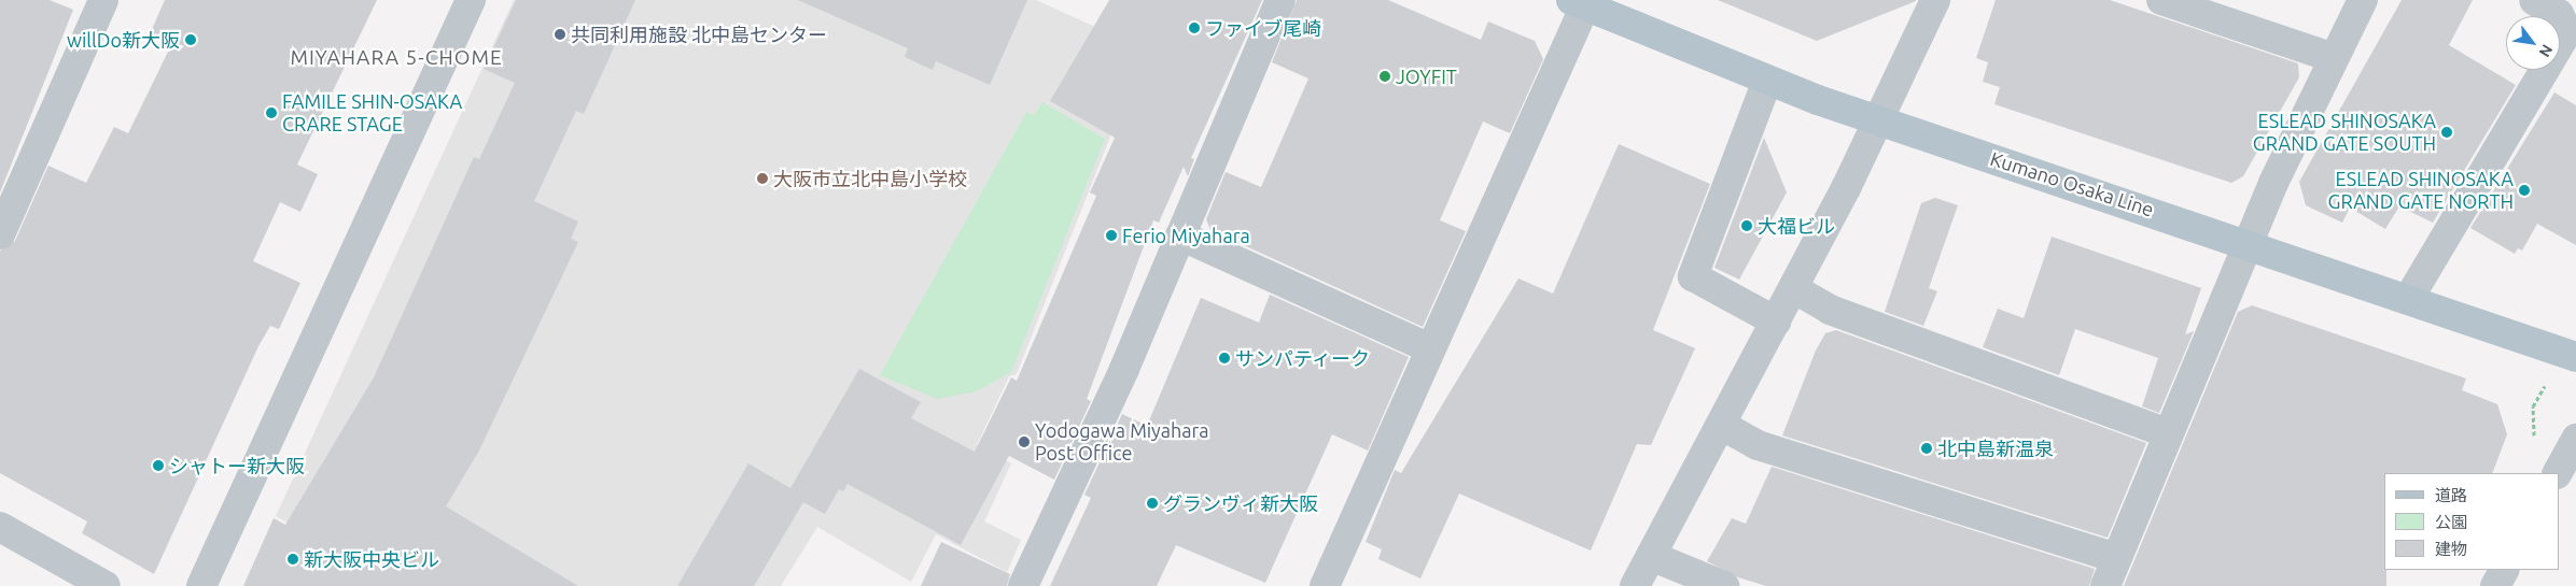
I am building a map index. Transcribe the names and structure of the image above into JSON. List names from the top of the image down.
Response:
{
  "streets": {
    "main road": ["Kumano Osaka Line"]
  },
  "districts": ["MIYAHARA 5-CHOME"],
  "places": [
    "ファイブ尾崎",
    "共同利用施設 北中島センター",
    "willDo新大阪",
    "JOYFIT",
    "FAMILE SHIN-OSAKA CRARE STAGE",
    "ESLEAD SHINOSAKA GRAND GATE SOUTH",
    "大阪市立北中島小学校",
    "ESLEAD SHINOSAKA GRAND GATE NORTH",
    "大福ビル",
    "Ferio Miyahara",
    "サンパティーク",
    "Yodogawa Miyahara Post Office",
    "北中島新温泉",
    "シャトー新大阪",
    "グランヴィ新大阪",
    "新大阪中央ビル"
  ],
  "legend": ["道路", "公園", "建物"],
  "north": "bottom right"
}
